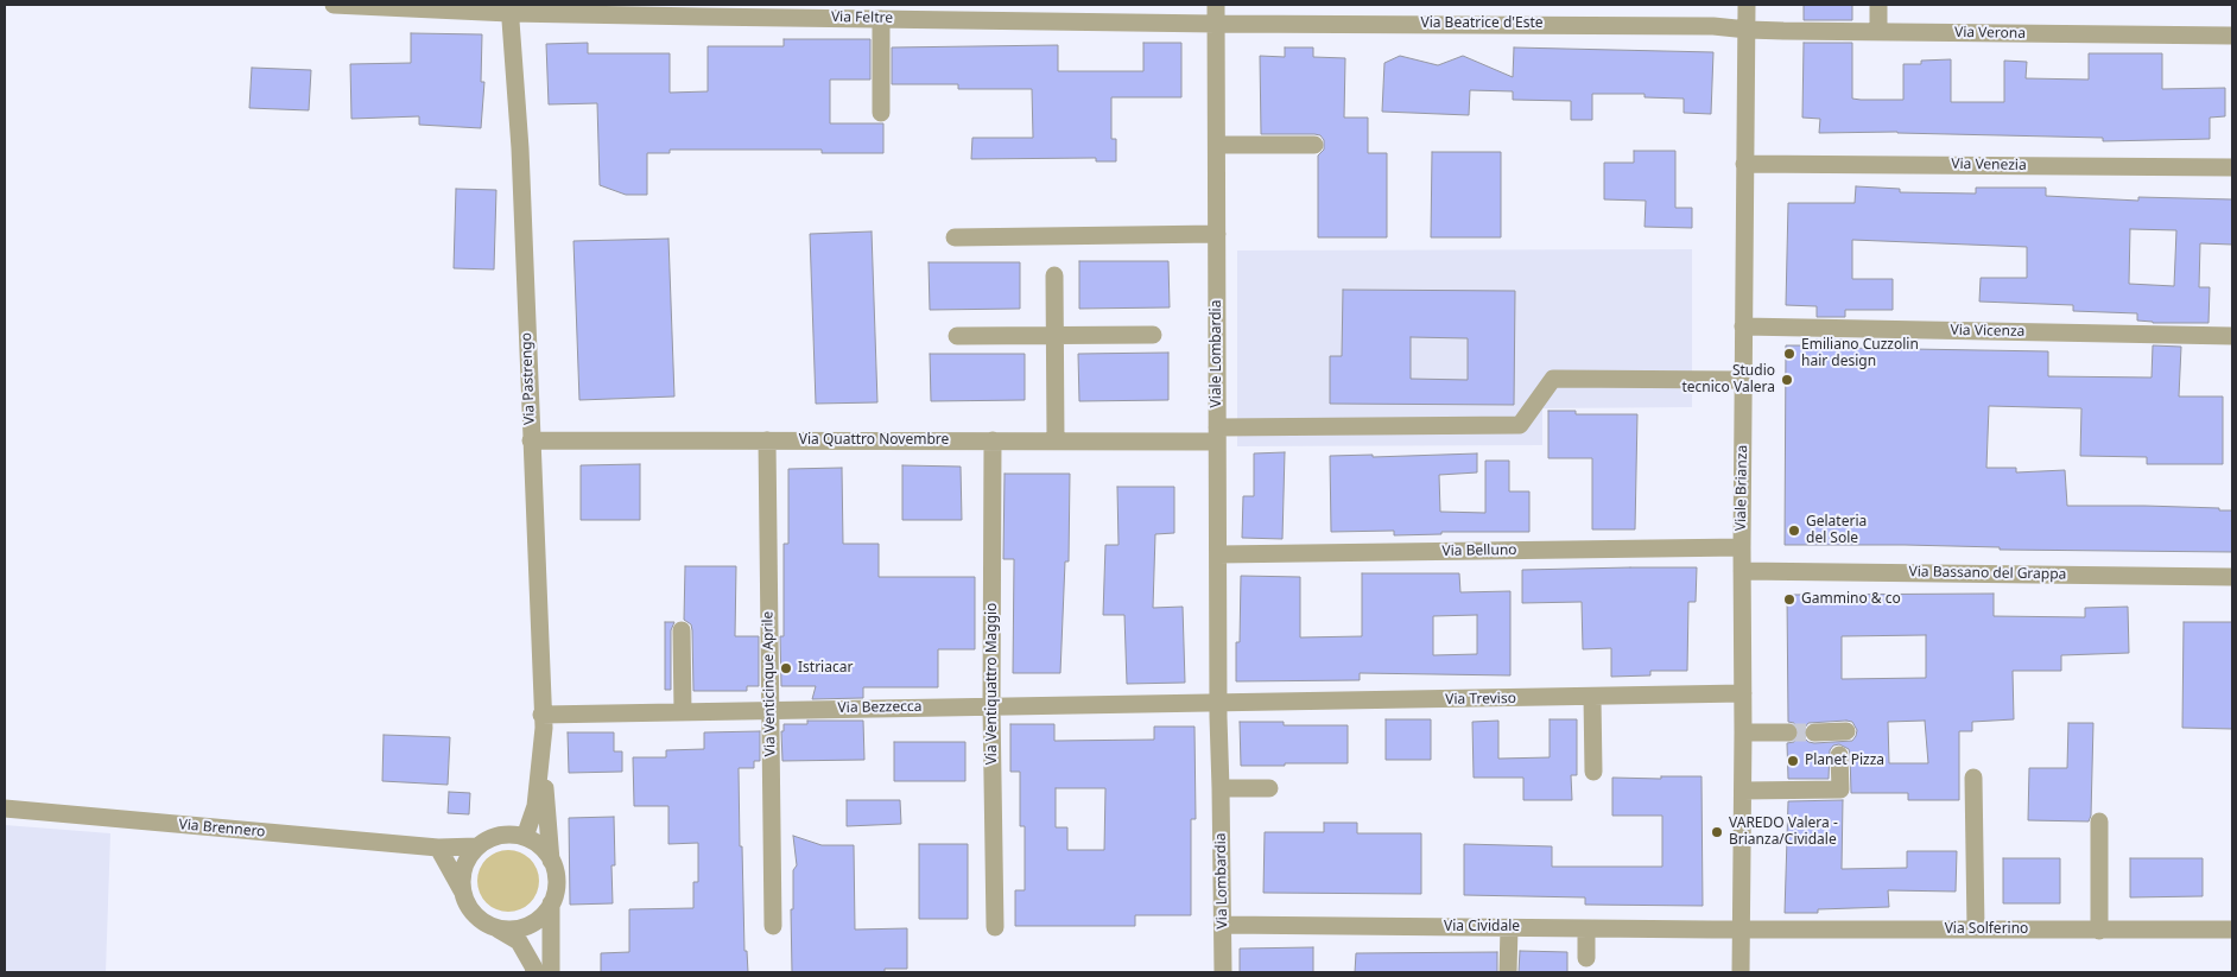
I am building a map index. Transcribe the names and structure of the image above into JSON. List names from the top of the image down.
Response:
{
  "streets": {
    "street": [
      "Via Feltre",
      "Via Beatrice d'Este",
      "Via Verona",
      "Via Venezia",
      "Via Vicenza",
      "Viale Lombardia",
      "Via Pastrengo",
      "Via Quattro Novembre",
      "Viale Brianza",
      "Via Belluno",
      "Via Bassano del Grappa",
      "Via Venticinque Aprile",
      "Via Ventiquattro Maggio",
      "Via Treviso",
      "Via Bezzecca",
      "Via Brennero",
      "Via Lombardia",
      "Via Cividale",
      "Via Solferino"
    ]
  },
  "crossings": [
    ["Via Feltre", "Via Beatrice d'Este"],
    ["Via Feltre", "Viale Lombardia"],
    ["Via Feltre", "Via Pastrengo"],
    ["Via Beatrice d'Este", "Via Verona"],
    ["Via Beatrice d'Este", "Viale Lombardia"],
    ["Via Beatrice d'Este", "Viale Brianza"],
    ["Via Verona", "Viale Brianza"],
    ["Via Venezia", "Viale Brianza"],
    ["Via Vicenza", "Viale Brianza"],
    ["Viale Lombardia", "Via Quattro Novembre"],
    ["Viale Lombardia", "Via Belluno"],
    ["Viale Lombardia", "Via Treviso"],
    ["Viale Lombardia", "Via Bezzecca"],
    ["Viale Lombardia", "Via Lombardia"],
    ["Via Pastrengo", "Via Quattro Novembre"],
    ["Via Pastrengo", "Via Bezzecca"],
    ["Via Pastrengo", "Via Brennero"],
    ["Via Quattro Novembre", "Viale Brianza"],
    ["Via Quattro Novembre", "Via Venticinque Aprile"],
    ["Via Quattro Novembre", "Via Ventiquattro Maggio"],
    ["Viale Brianza", "Via Belluno"],
    ["Viale Brianza", "Via Bassano del Grappa"],
    ["Viale Brianza", "Via Treviso"],
    ["Viale Brianza", "Via Cividale"],
    ["Viale Brianza", "Via Solferino"],
    ["Via Venticinque Aprile", "Via Bezzecca"],
    ["Via Ventiquattro Maggio", "Via Bezzecca"],
    ["Via Treviso", "Via Bezzecca"],
    ["Via Treviso", "Via Lombardia"],
    ["Via Bezzecca", "Via Lombardia"],
    ["Via Lombardia", "Via Cividale"],
    ["Via Cividale", "Via Solferino"]
  ],
  "places": [
    "Emiliano Cuzzolin hair design",
    "Studio tecnico Valera",
    "Gelateria del Sole",
    "Gammino & co",
    "Istriacar",
    "Planet Pizza",
    "VAREDO Valera - Brianza/Cividale"
  ]
}
